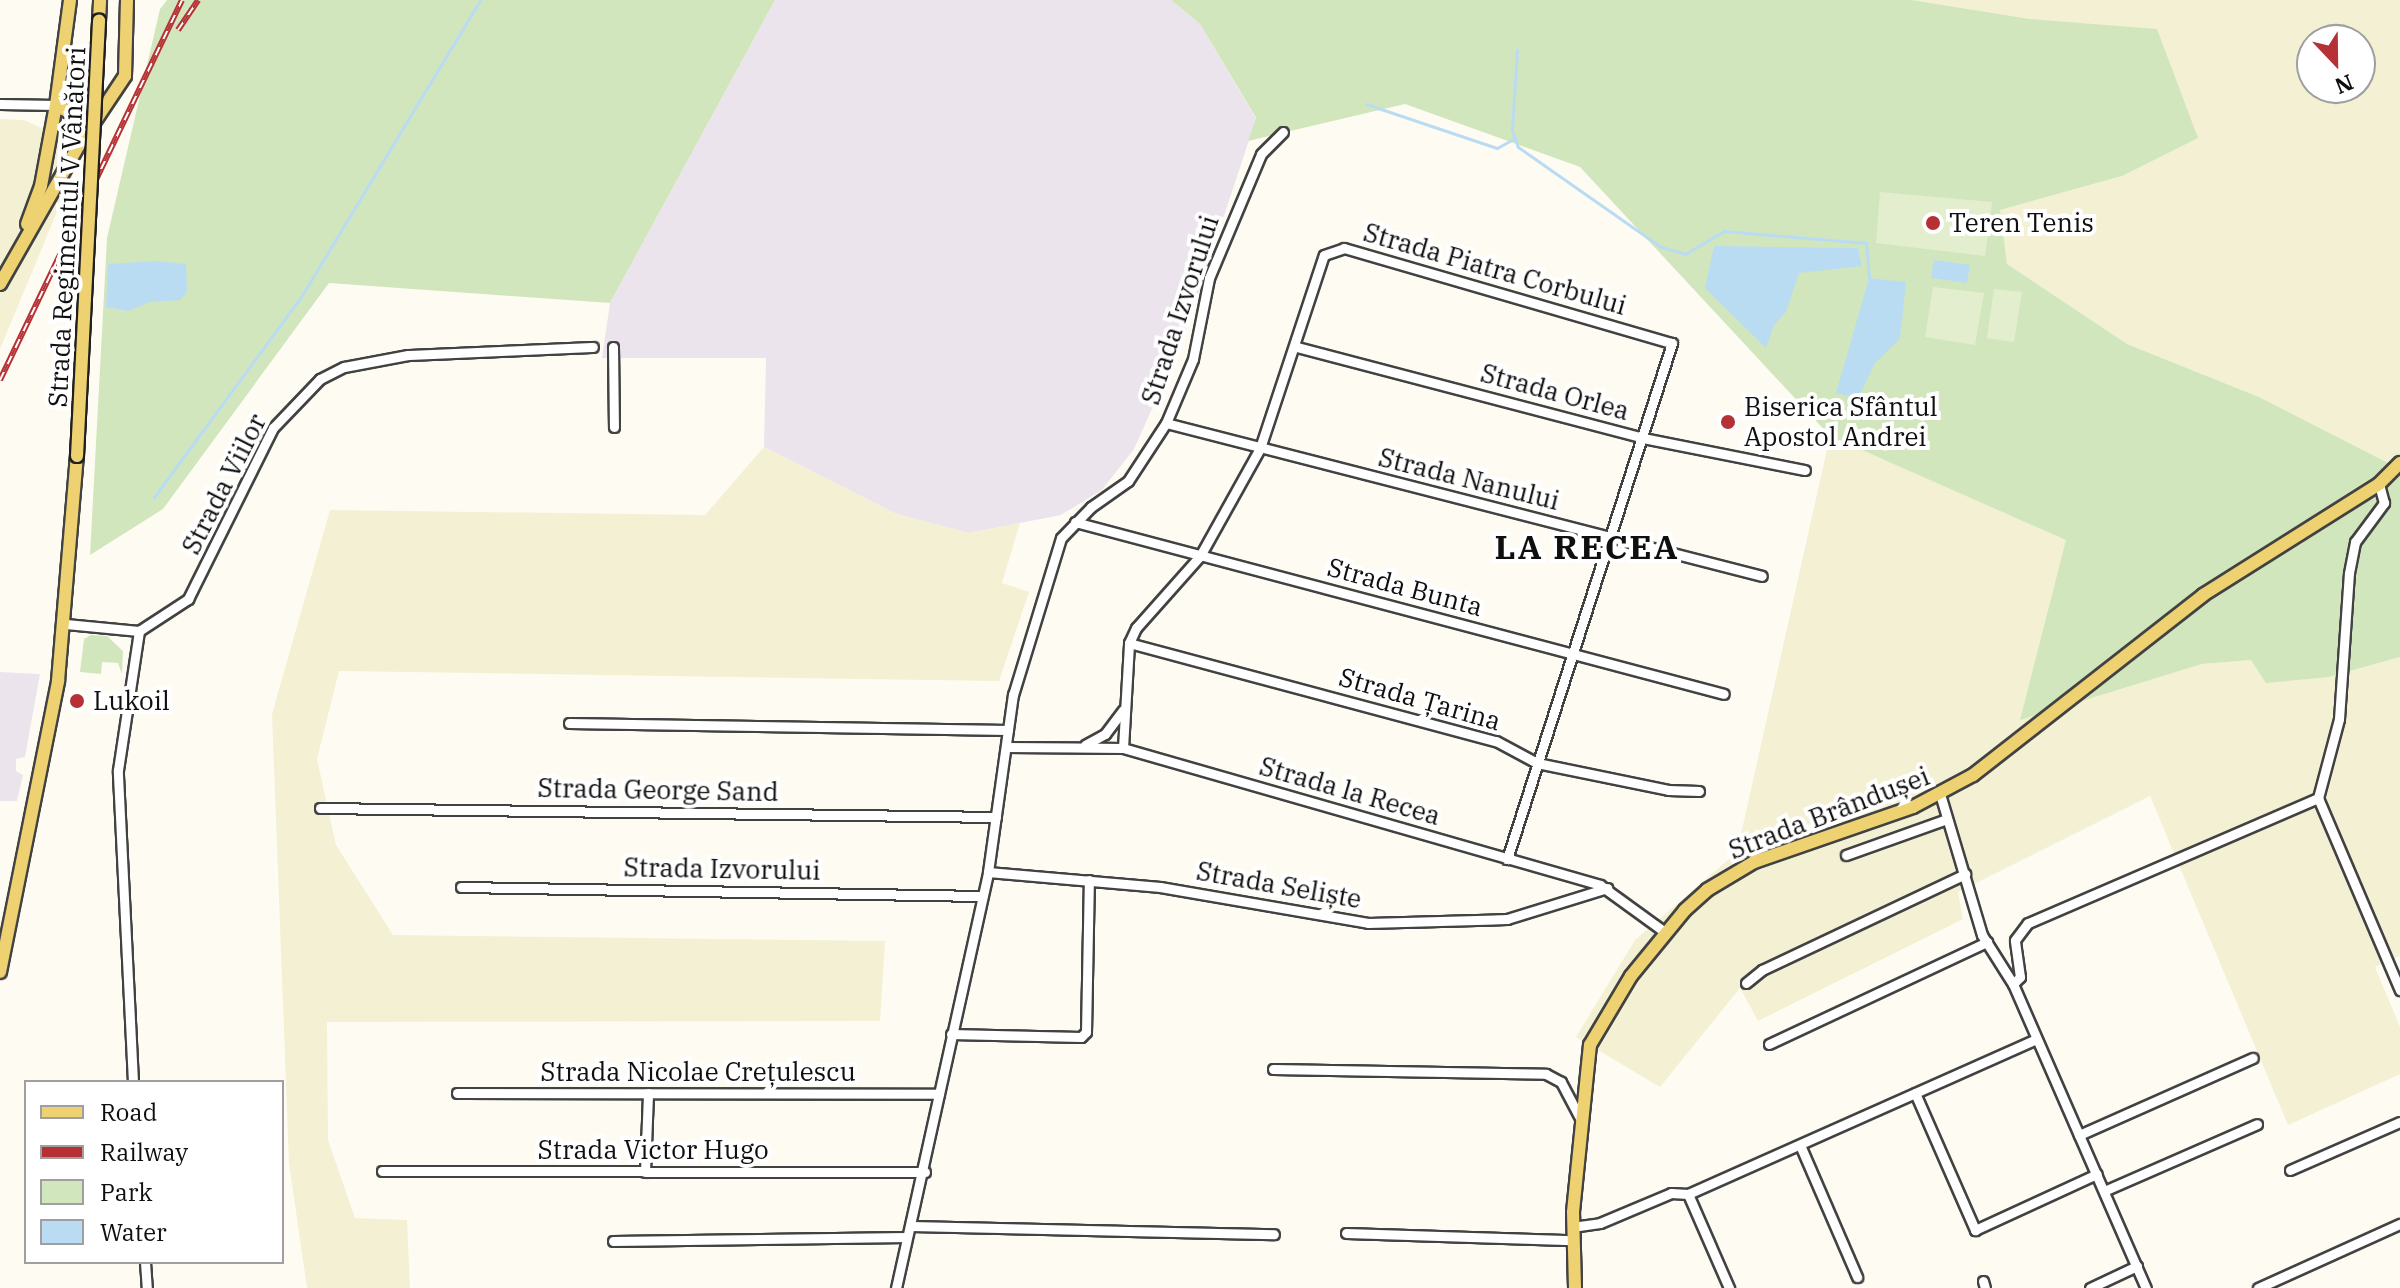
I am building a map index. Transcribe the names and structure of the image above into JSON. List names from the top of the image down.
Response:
{
  "streets": {
    "main road": ["Strada Regimentul V Vânători", "Strada Brândușei"],
    "street": [
      "Strada Piatra Corbului",
      "Strada Izvorului",
      "Strada Orlea",
      "Strada Nanului",
      "Strada Viilor",
      "Strada Bunta",
      "Strada Țarina",
      "Strada George Sand",
      "Strada la Recea",
      "Strada Seliște",
      "Strada Nicolae Crețulescu",
      "Strada Victor Hugo"
    ]
  },
  "crossings": [
    ["Strada Piatra Corbului", "Strada Orlea"],
    ["Strada Piatra Corbului", "Strada Nanului"],
    ["Strada Piatra Corbului", "Strada Bunta"],
    ["Strada Piatra Corbului", "Strada Țarina"],
    ["Strada Izvorului", "Strada Nanului"],
    ["Strada Izvorului", "Strada Bunta"],
    ["Strada Izvorului", "Strada George Sand"],
    ["Strada Izvorului", "Strada la Recea"],
    ["Strada Izvorului", "Strada Seliște"],
    ["Strada Izvorului", "Strada Nicolae Crețulescu"],
    ["Strada Izvorului", "Strada Victor Hugo"],
    ["Strada la Recea", "Strada Brândușei"],
    ["Strada la Recea", "Strada Seliște"]
  ],
  "districts": ["LA RECEA"],
  "places": ["Teren Tenis", "Biserica Sfântul Apostol Andrei", "Lukoil"],
  "legend": [
    "Road",
    "Railway",
    "Park",
    "Water"
  ],
  "north": "bottom"
}
